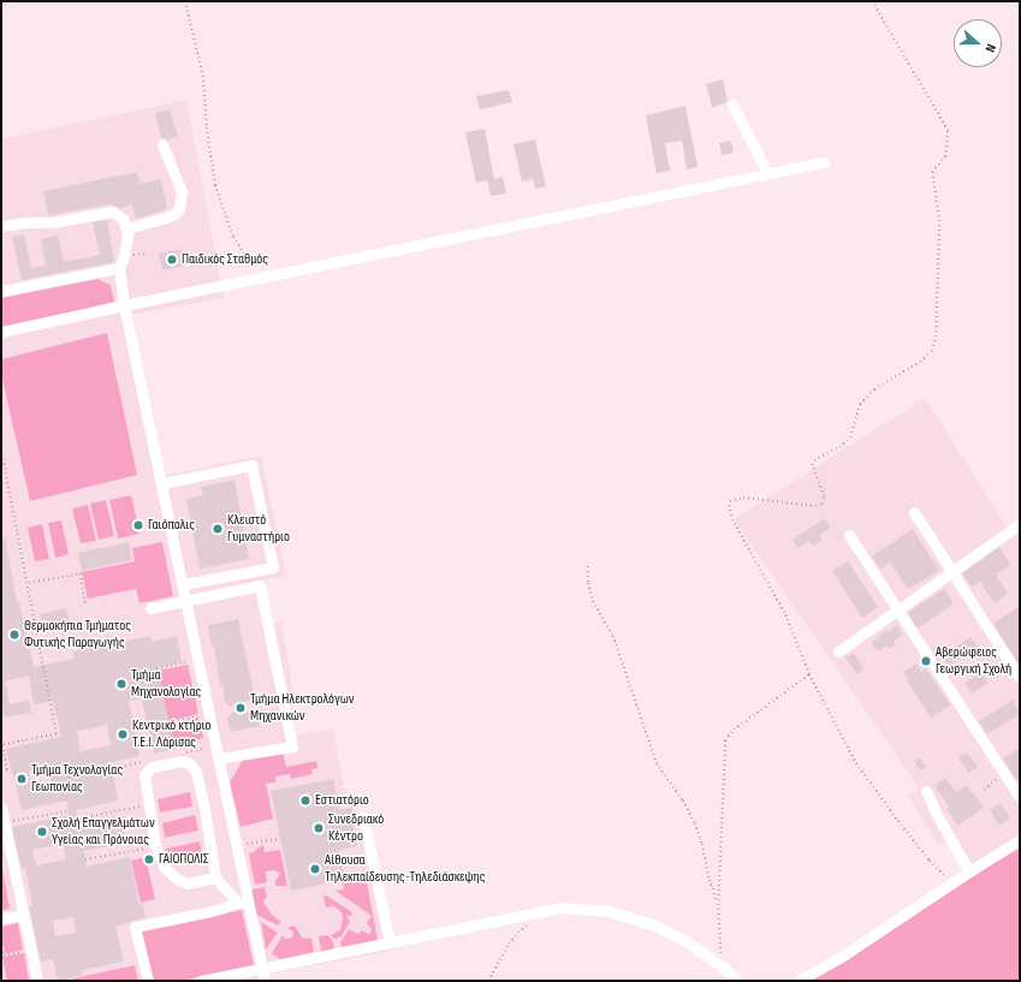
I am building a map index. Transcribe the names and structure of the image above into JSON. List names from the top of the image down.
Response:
{
  "places": [
    "Παιδικός Σταθμός",
    "Γαιόπολις",
    "Κλειστό Γυμναστήριο",
    "Θερμοκήπια Τμήματος Φυτικής Παραγωγής",
    "Αβερώφειος Γεωργική Σχολή",
    "Τμήμα Μηχανολογίας",
    "Τμήμα Ηλεκτρολόγων Μηχανικών",
    "Κεντρικό κτήριο Τ.Ε.Ι. Λάρισας",
    "Τμήμα Τεχνολογίας Γεωπονίας",
    "Εστιατόριο",
    "Συνεδριακό Κέντρο",
    "Σχολή Επαγγελμάτων Υγείας και Πρόνοιας",
    "ΓΑΙΟΠΟΛΙΣ",
    "Αίθουσα Τηλεκπαίδευσης-Τηλεδιάσκεψης"
  ],
  "north": "right"
}
